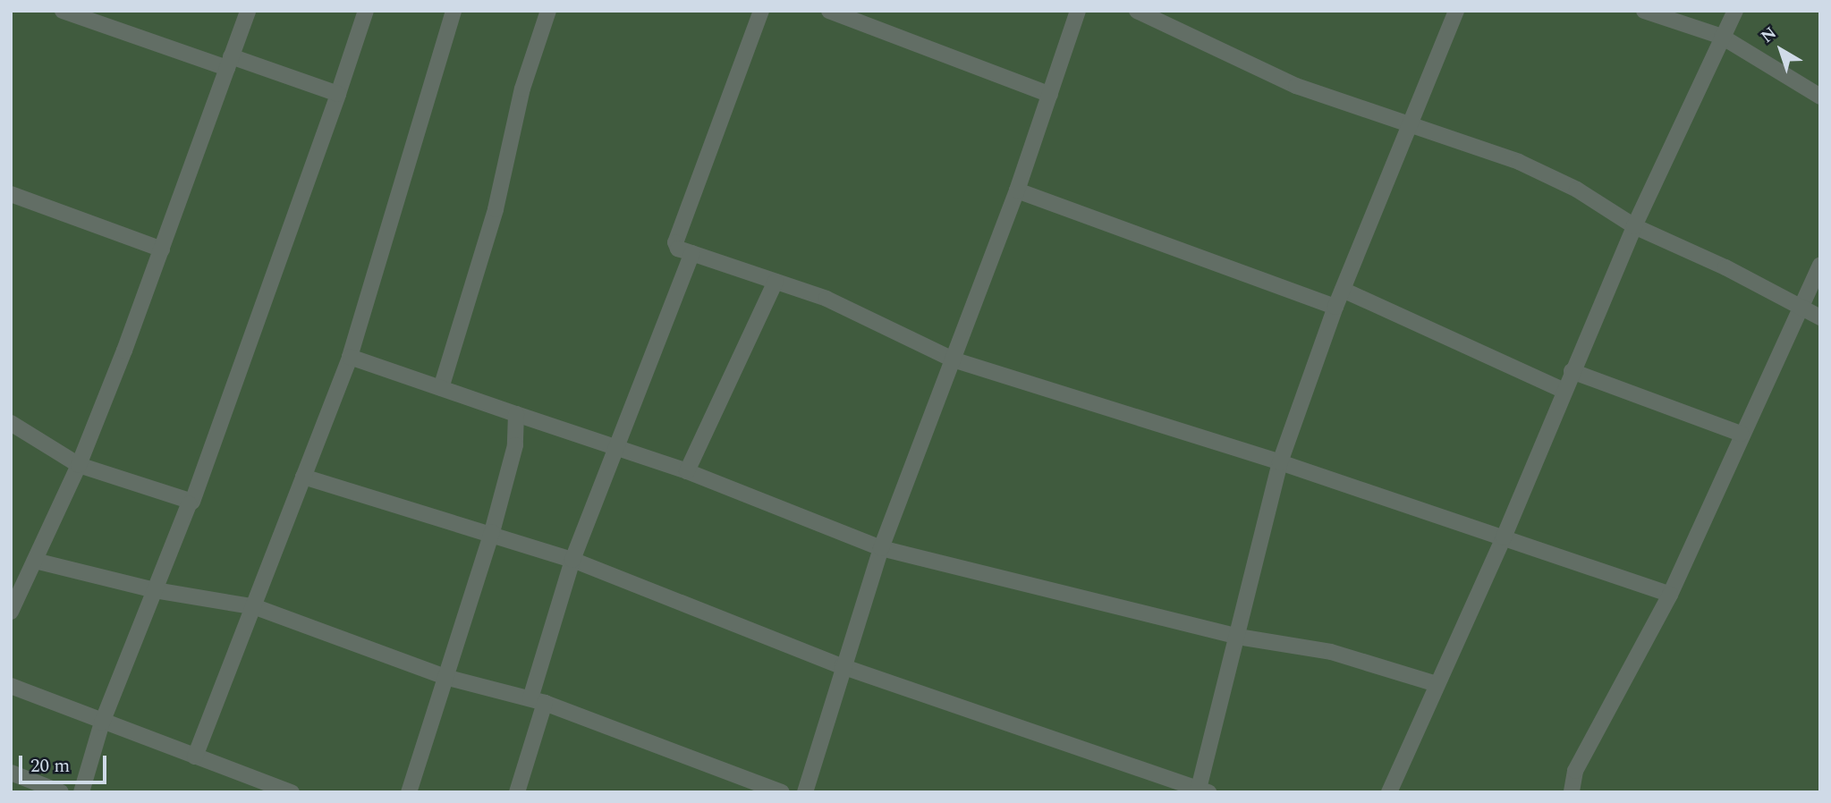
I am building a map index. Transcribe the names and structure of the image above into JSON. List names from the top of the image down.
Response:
{
  "scale_bar": "20 m",
  "north": "top left"
}
